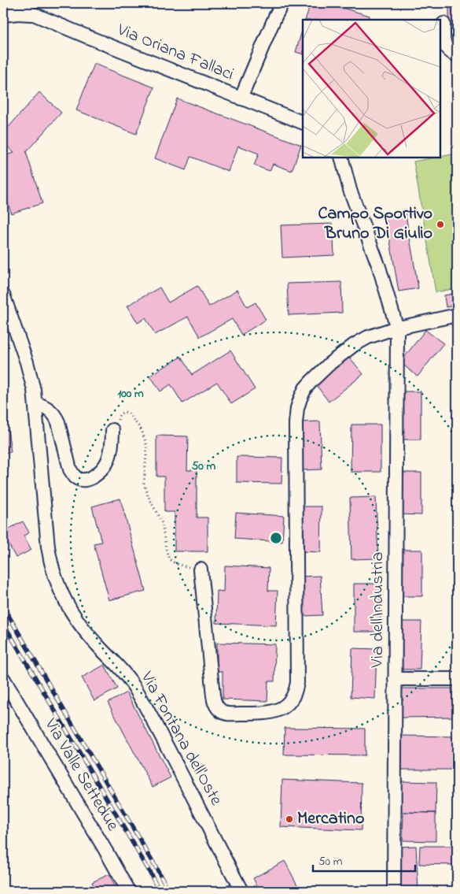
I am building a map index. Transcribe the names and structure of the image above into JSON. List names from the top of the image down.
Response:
{
  "streets": {
    "street": [
      "Via Oriana Fallaci",
      "Via dell'Industria",
      "Via Fontana dell'Oste",
      "Via Valle Settedue"
    ]
  },
  "places": ["Campo Sportivo Bruno Di Giulio", "Mercatino"],
  "scale_bar": "50 m",
  "rings": ["100 m", "50 m"]
}
